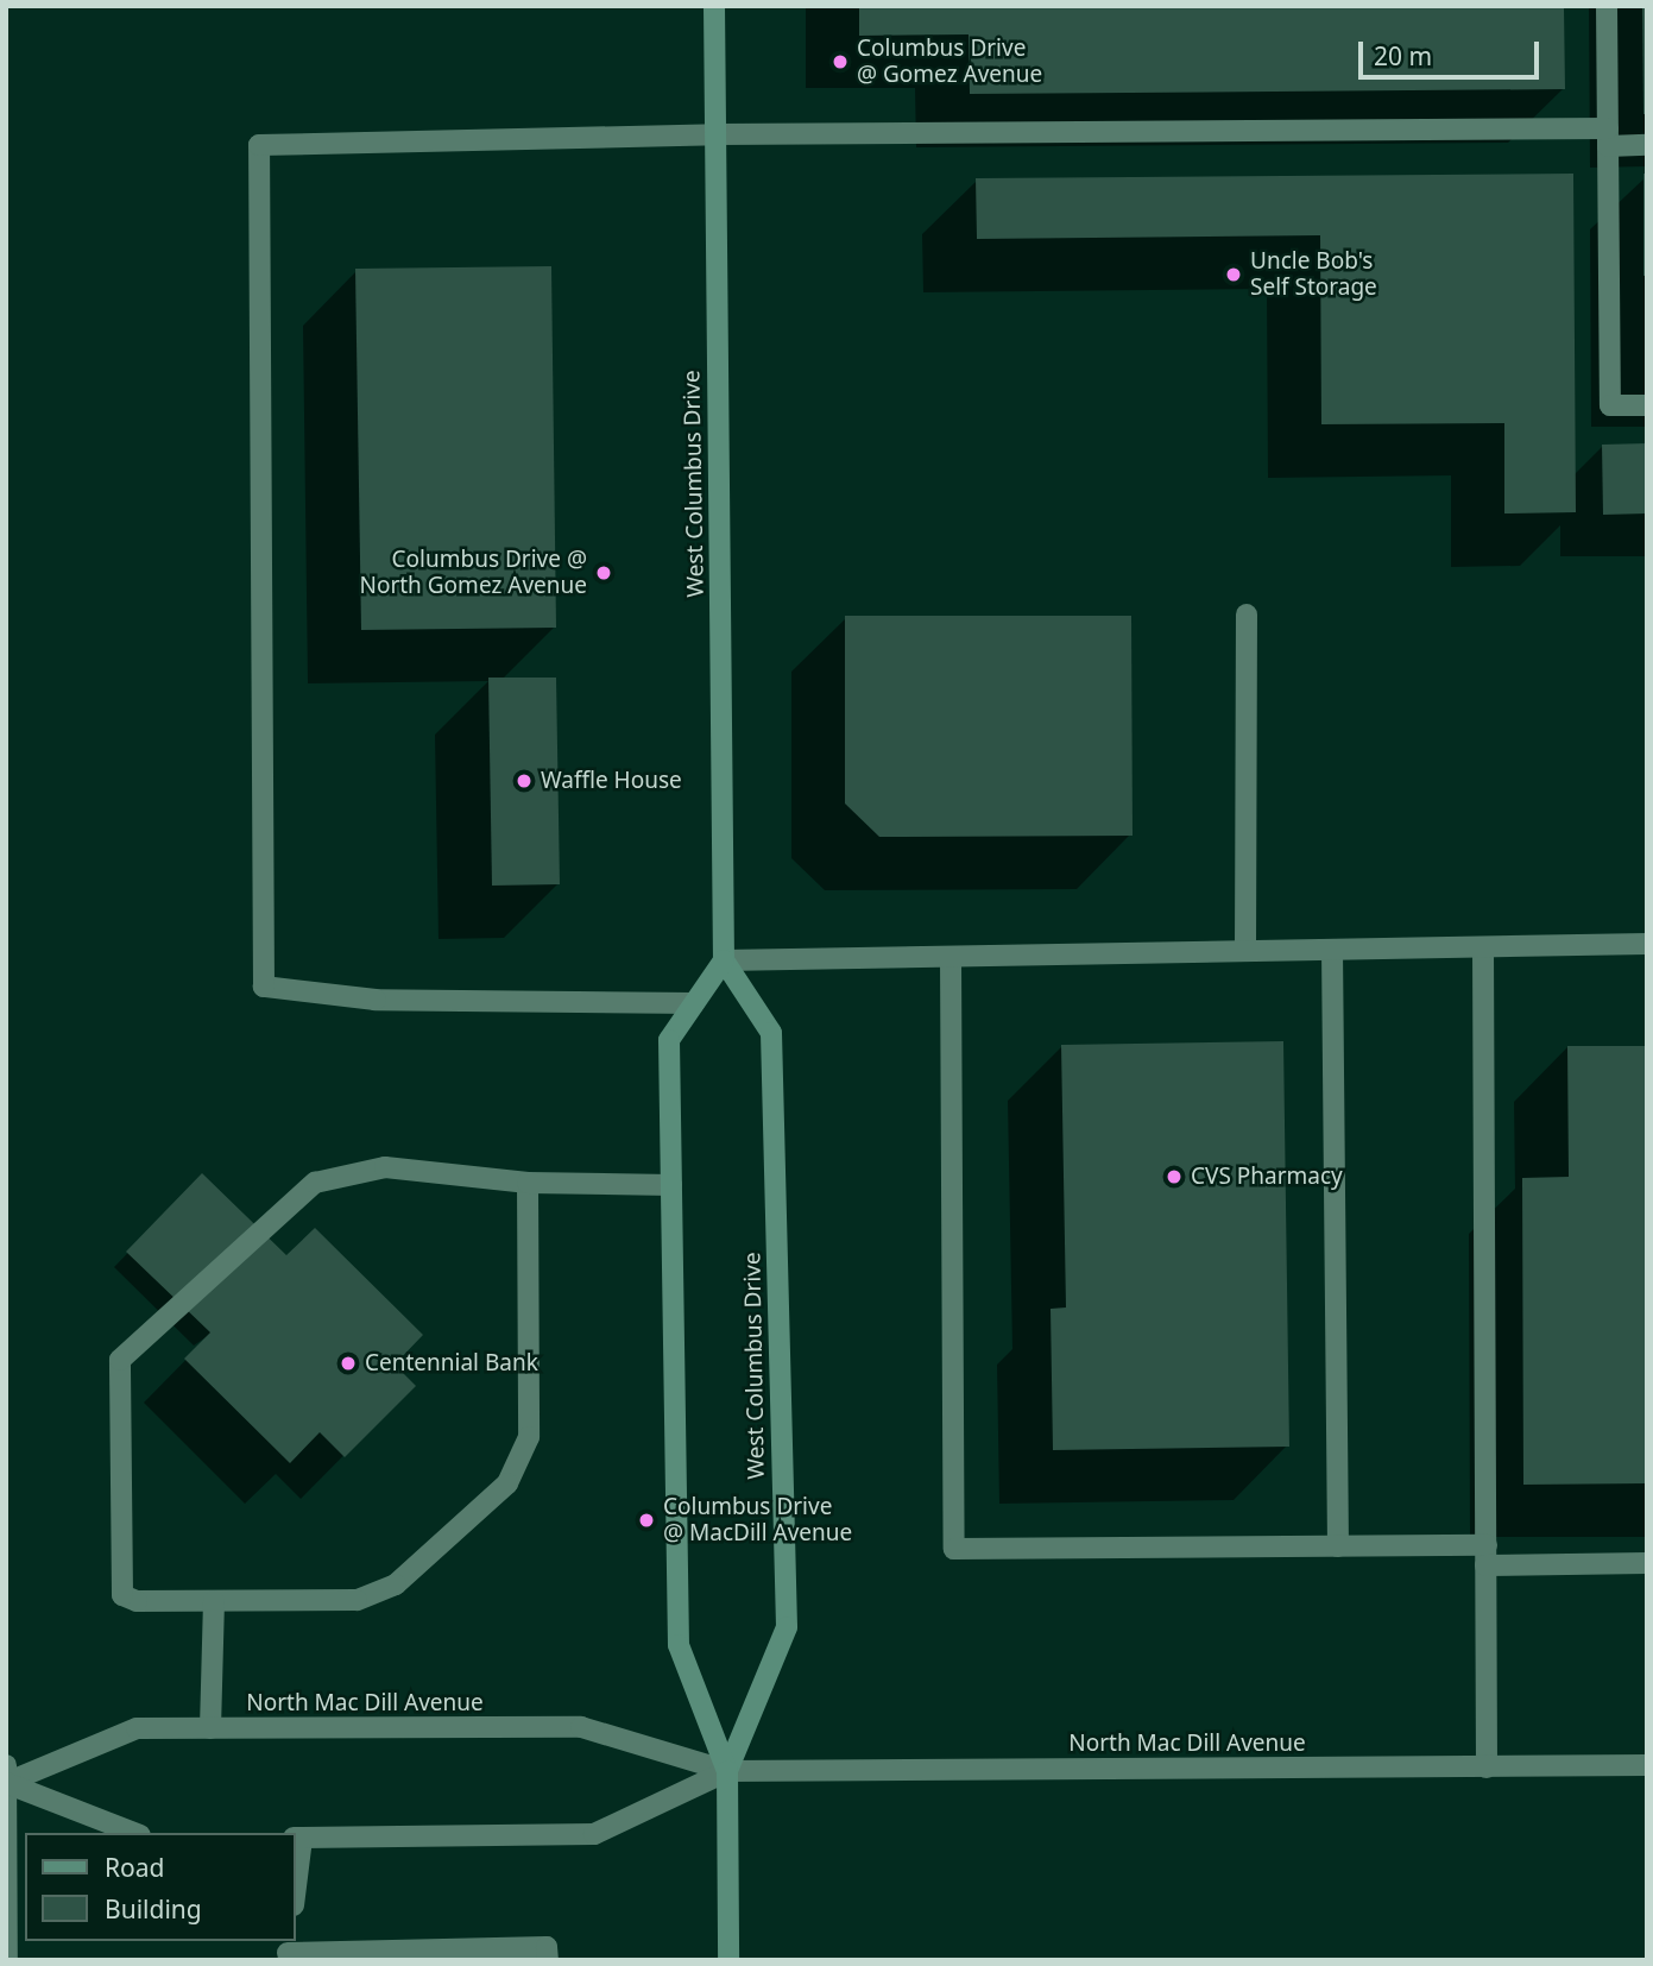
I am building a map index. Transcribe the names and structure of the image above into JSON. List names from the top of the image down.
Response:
{
  "streets": {
    "main road": ["West Columbus Drive"],
    "street": ["North Mac Dill Avenue"]
  },
  "crossings": [
    ["West Columbus Drive", "North Mac Dill Avenue"]
  ],
  "places": [
    "Columbus Drive @ Gomez Avenue",
    "Uncle Bob's Self Storage",
    "Columbus Drive @ North Gomez Avenue",
    "Waffle House",
    "CVS Pharmacy",
    "Centennial Bank",
    "Columbus Drive @ MacDill Avenue"
  ],
  "legend": ["Road", "Building"],
  "scale_bar": "20 m"
}
